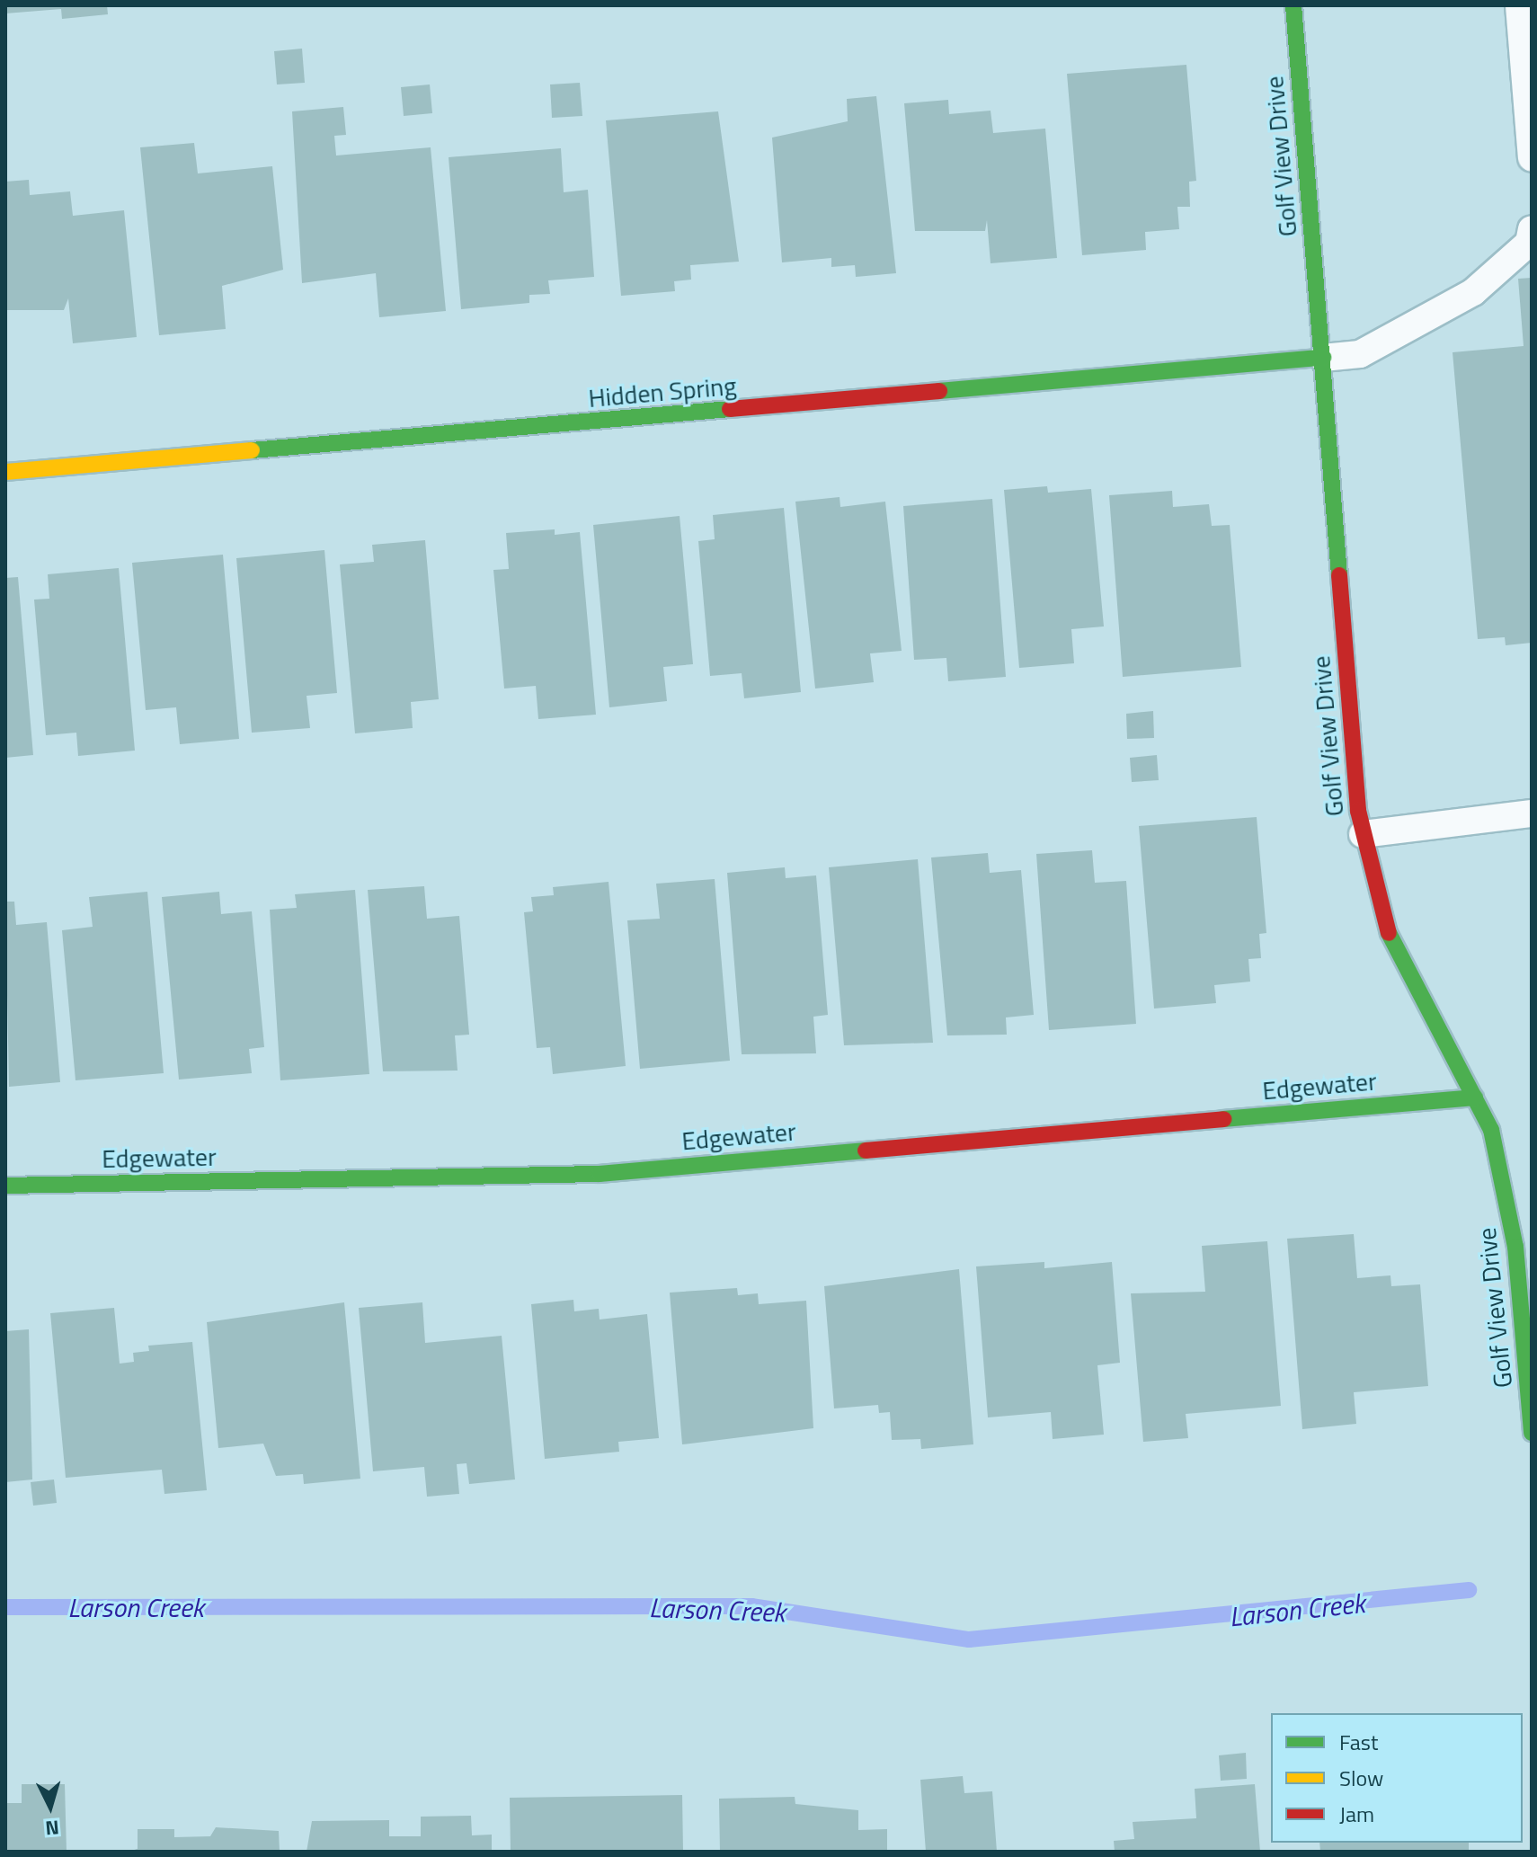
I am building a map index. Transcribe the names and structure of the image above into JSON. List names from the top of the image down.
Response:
{
  "streets": {
    "street": ["Golf View Drive", "Hidden Spring", "Edgewater"]
  },
  "crossings": [
    ["Golf View Drive", "Hidden Spring"],
    ["Golf View Drive", "Edgewater"]
  ],
  "water": ["Larson Creek"],
  "legend": ["Fast", "Slow", "Jam"],
  "north": "bottom"
}
